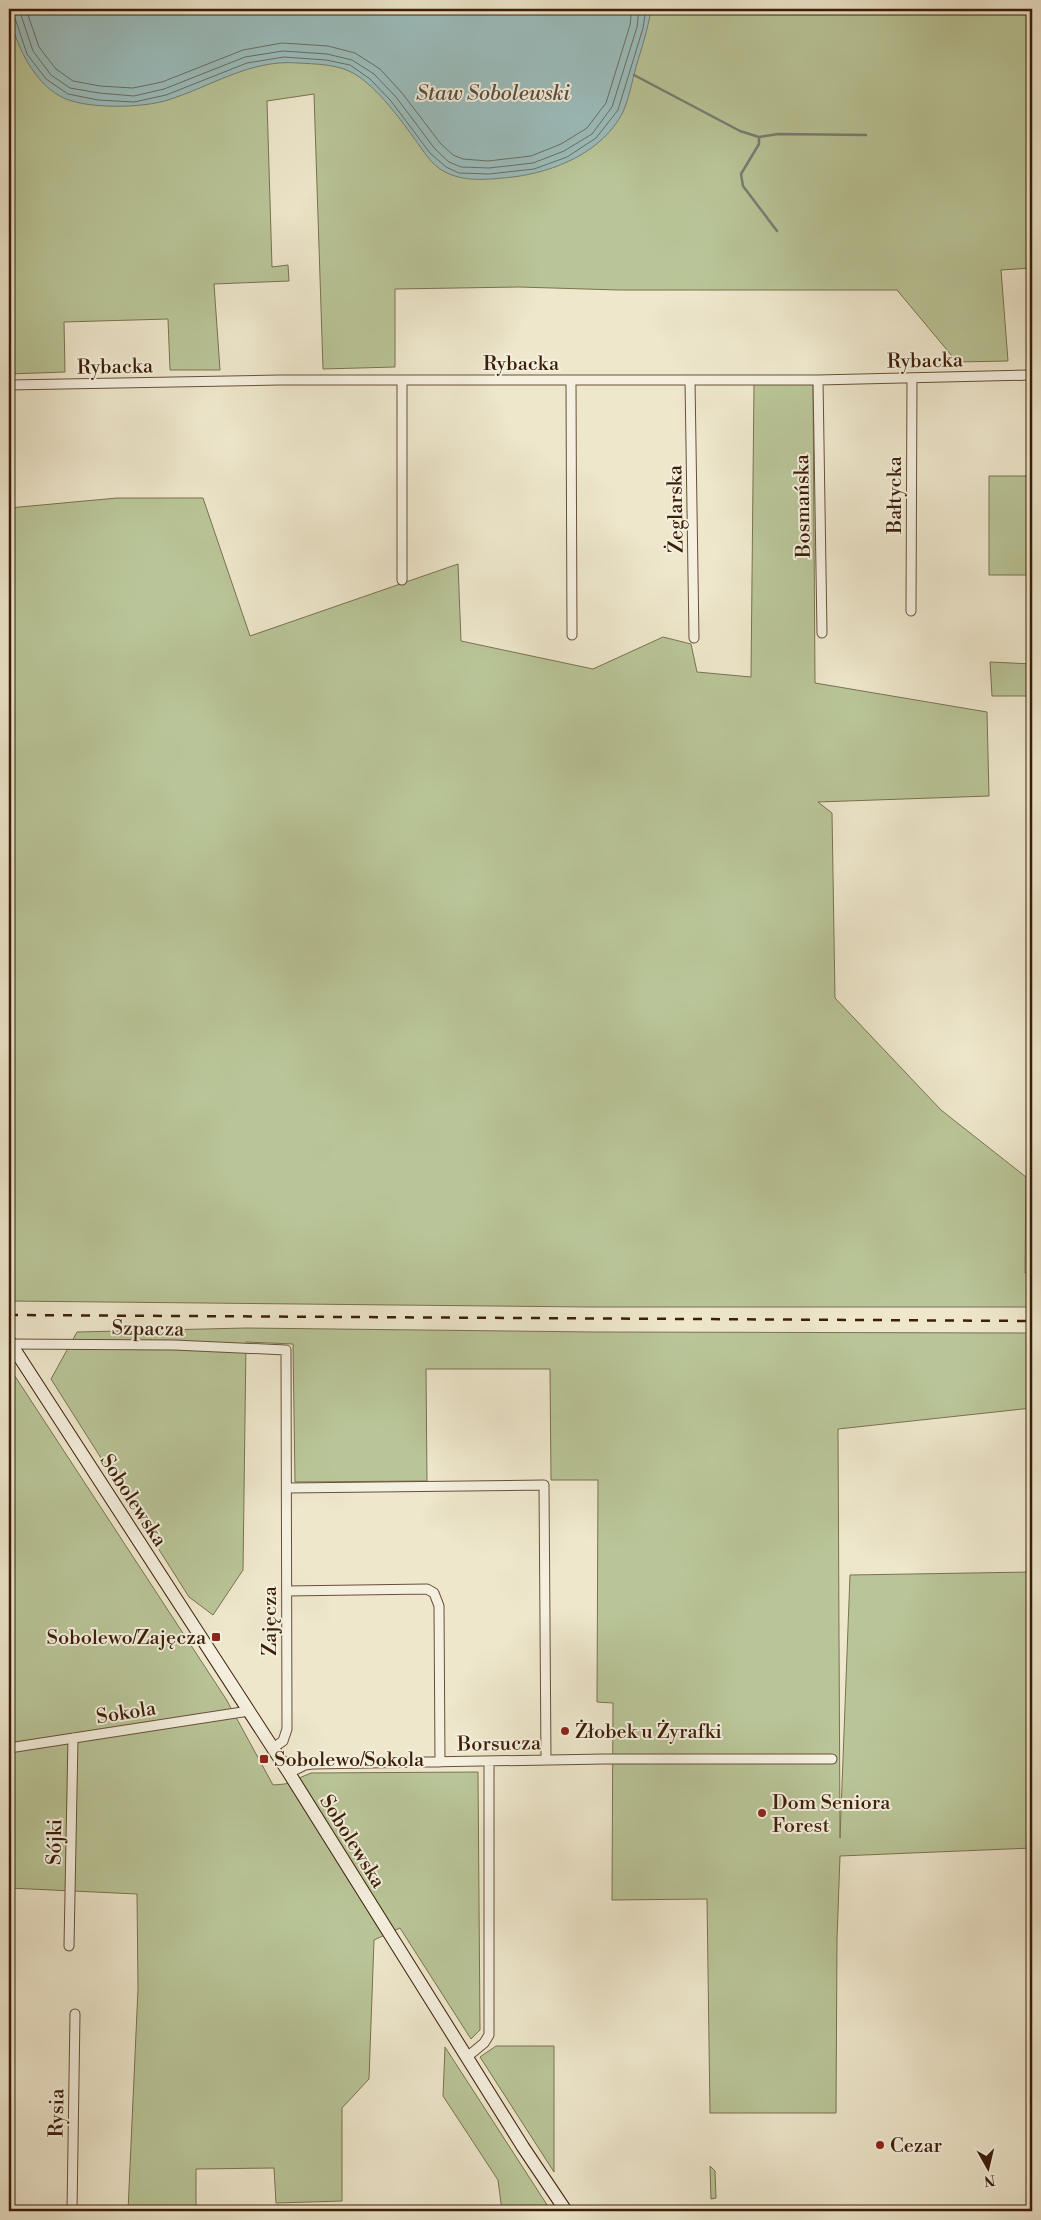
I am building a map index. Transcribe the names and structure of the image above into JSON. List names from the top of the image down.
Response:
{
  "streets": {
    "street": [
      "Rybacka",
      "Bałtycka",
      "Bosmańska",
      "Żeglarska",
      "Szpacza",
      "Sobolewska",
      "Zajęcza",
      "Sokola",
      "Borsucza",
      "Sójki",
      "Rysia"
    ]
  },
  "crossings": [
    ["Rybacka", "Bałtycka"],
    ["Rybacka", "Bosmańska"],
    ["Rybacka", "Żeglarska"],
    ["Szpacza", "Sobolewska"],
    ["Szpacza", "Zajęcza"],
    ["Sobolewska", "Zajęcza"],
    ["Sobolewska", "Sokola"],
    ["Sobolewska", "Borsucza"],
    ["Sokola", "Sójki"]
  ],
  "water": ["Staw Sobolewski"],
  "places": {
    "transit": ["Sobolewo/Zajęcza", "Sobolewo/Sokola"],
    "other": ["Żłobek u Żyrafki", "Dom Seniora Forest", "Cezar"]
  },
  "north": "bottom"
}
